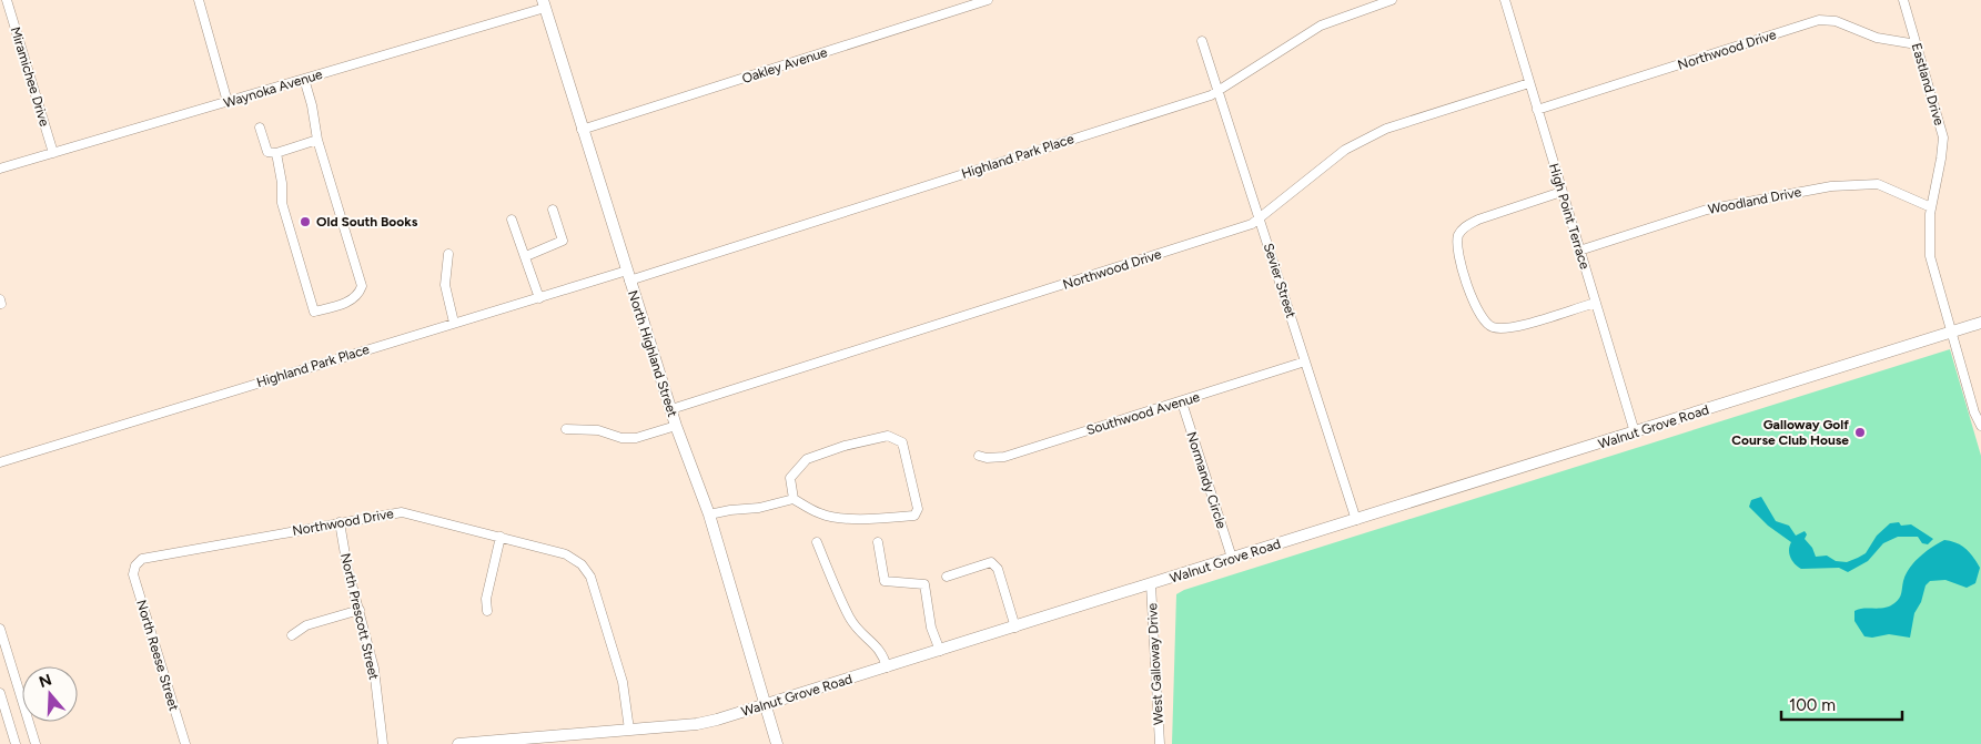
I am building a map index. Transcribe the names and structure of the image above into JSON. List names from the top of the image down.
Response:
{
  "streets": {
    "main road": ["North Highland Street", "Walnut Grove Road"],
    "street": [
      "Northwood Drive",
      "Oakley Avenue",
      "Miramichee Drive",
      "Eastland Drive",
      "Waynoka Avenue",
      "Highland Park Place",
      "Woodland Drive",
      "High Point Terrace",
      "Sevier Street",
      "Southwood Avenue",
      "Normandy Circle",
      "North Prescott Street",
      "North Reese Street",
      "West Galloway Drive"
    ]
  },
  "crossings": [
    ["Northwood Drive", "Eastland Drive"],
    ["Northwood Drive", "High Point Terrace"],
    ["Northwood Drive", "Sevier Street"],
    ["Northwood Drive", "North Highland Street"],
    ["Northwood Drive", "Walnut Grove Road"],
    ["Northwood Drive", "North Prescott Street"],
    ["Northwood Drive", "North Reese Street"],
    ["Oakley Avenue", "North Highland Street"],
    ["Miramichee Drive", "Waynoka Avenue"],
    ["Eastland Drive", "Woodland Drive"],
    ["Eastland Drive", "Walnut Grove Road"],
    ["Waynoka Avenue", "North Highland Street"],
    ["Highland Park Place", "Sevier Street"],
    ["Highland Park Place", "North Highland Street"],
    ["Woodland Drive", "High Point Terrace"],
    ["High Point Terrace", "Walnut Grove Road"],
    ["Sevier Street", "Southwood Avenue"],
    ["Sevier Street", "Walnut Grove Road"],
    ["North Highland Street", "Walnut Grove Road"],
    ["Southwood Avenue", "Normandy Circle"],
    ["Walnut Grove Road", "Normandy Circle"],
    ["Walnut Grove Road", "West Galloway Drive"]
  ],
  "places": ["Old South Books", "Galloway Golf Course Club House"],
  "scale_bar": "100 m",
  "north": "top"
}
